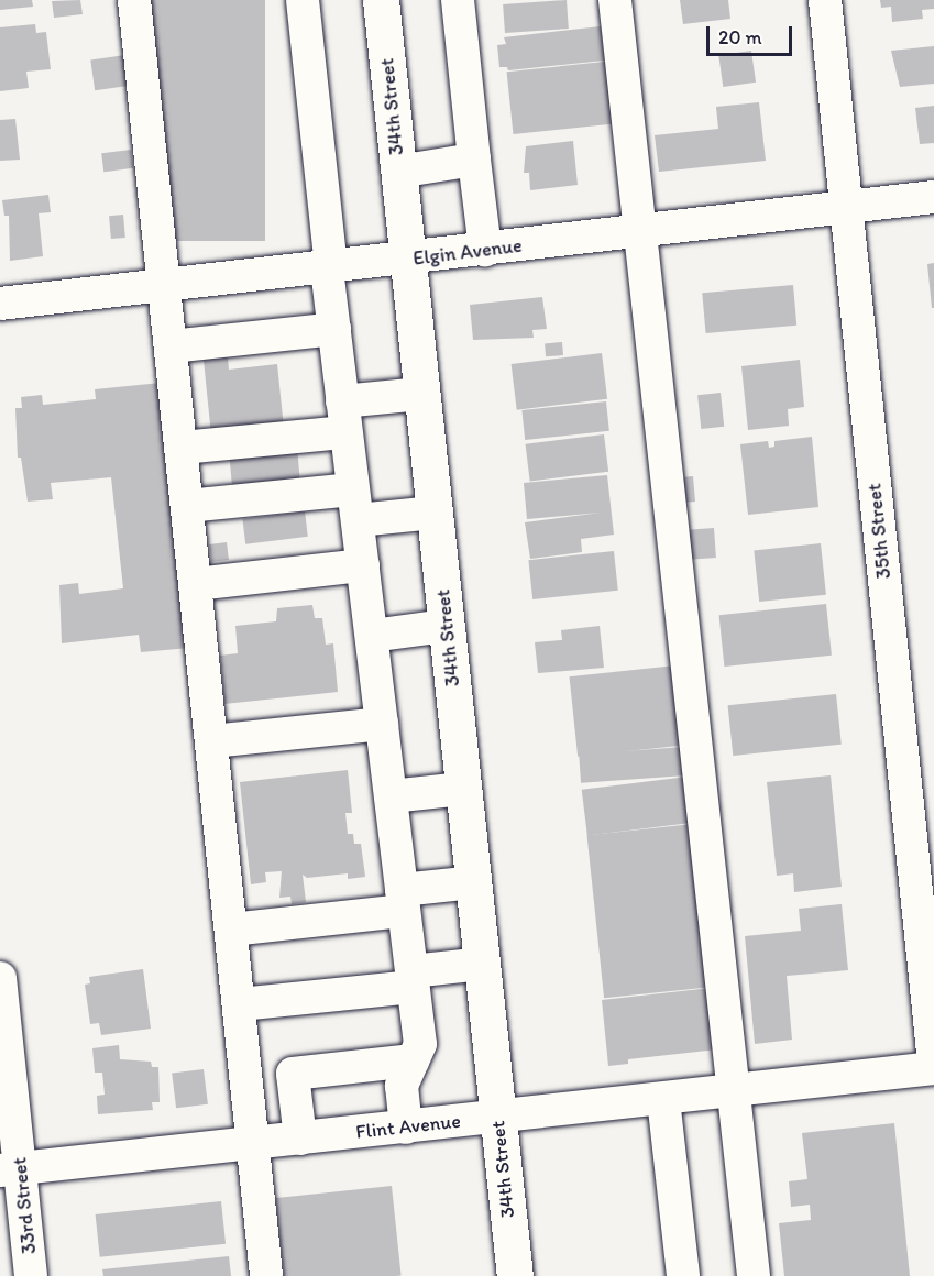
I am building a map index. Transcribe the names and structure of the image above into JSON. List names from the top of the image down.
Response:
{
  "streets": {
    "main road": ["34th Street"],
    "street": [
      "Elgin Avenue",
      "35th Street",
      "Flint Avenue",
      "33rd Street"
    ]
  },
  "crossings": [
    ["34th Street", "Elgin Avenue"],
    ["34th Street", "Flint Avenue"],
    ["Elgin Avenue", "35th Street"],
    ["35th Street", "Flint Avenue"],
    ["Flint Avenue", "33rd Street"]
  ],
  "scale_bar": "20 m"
}
